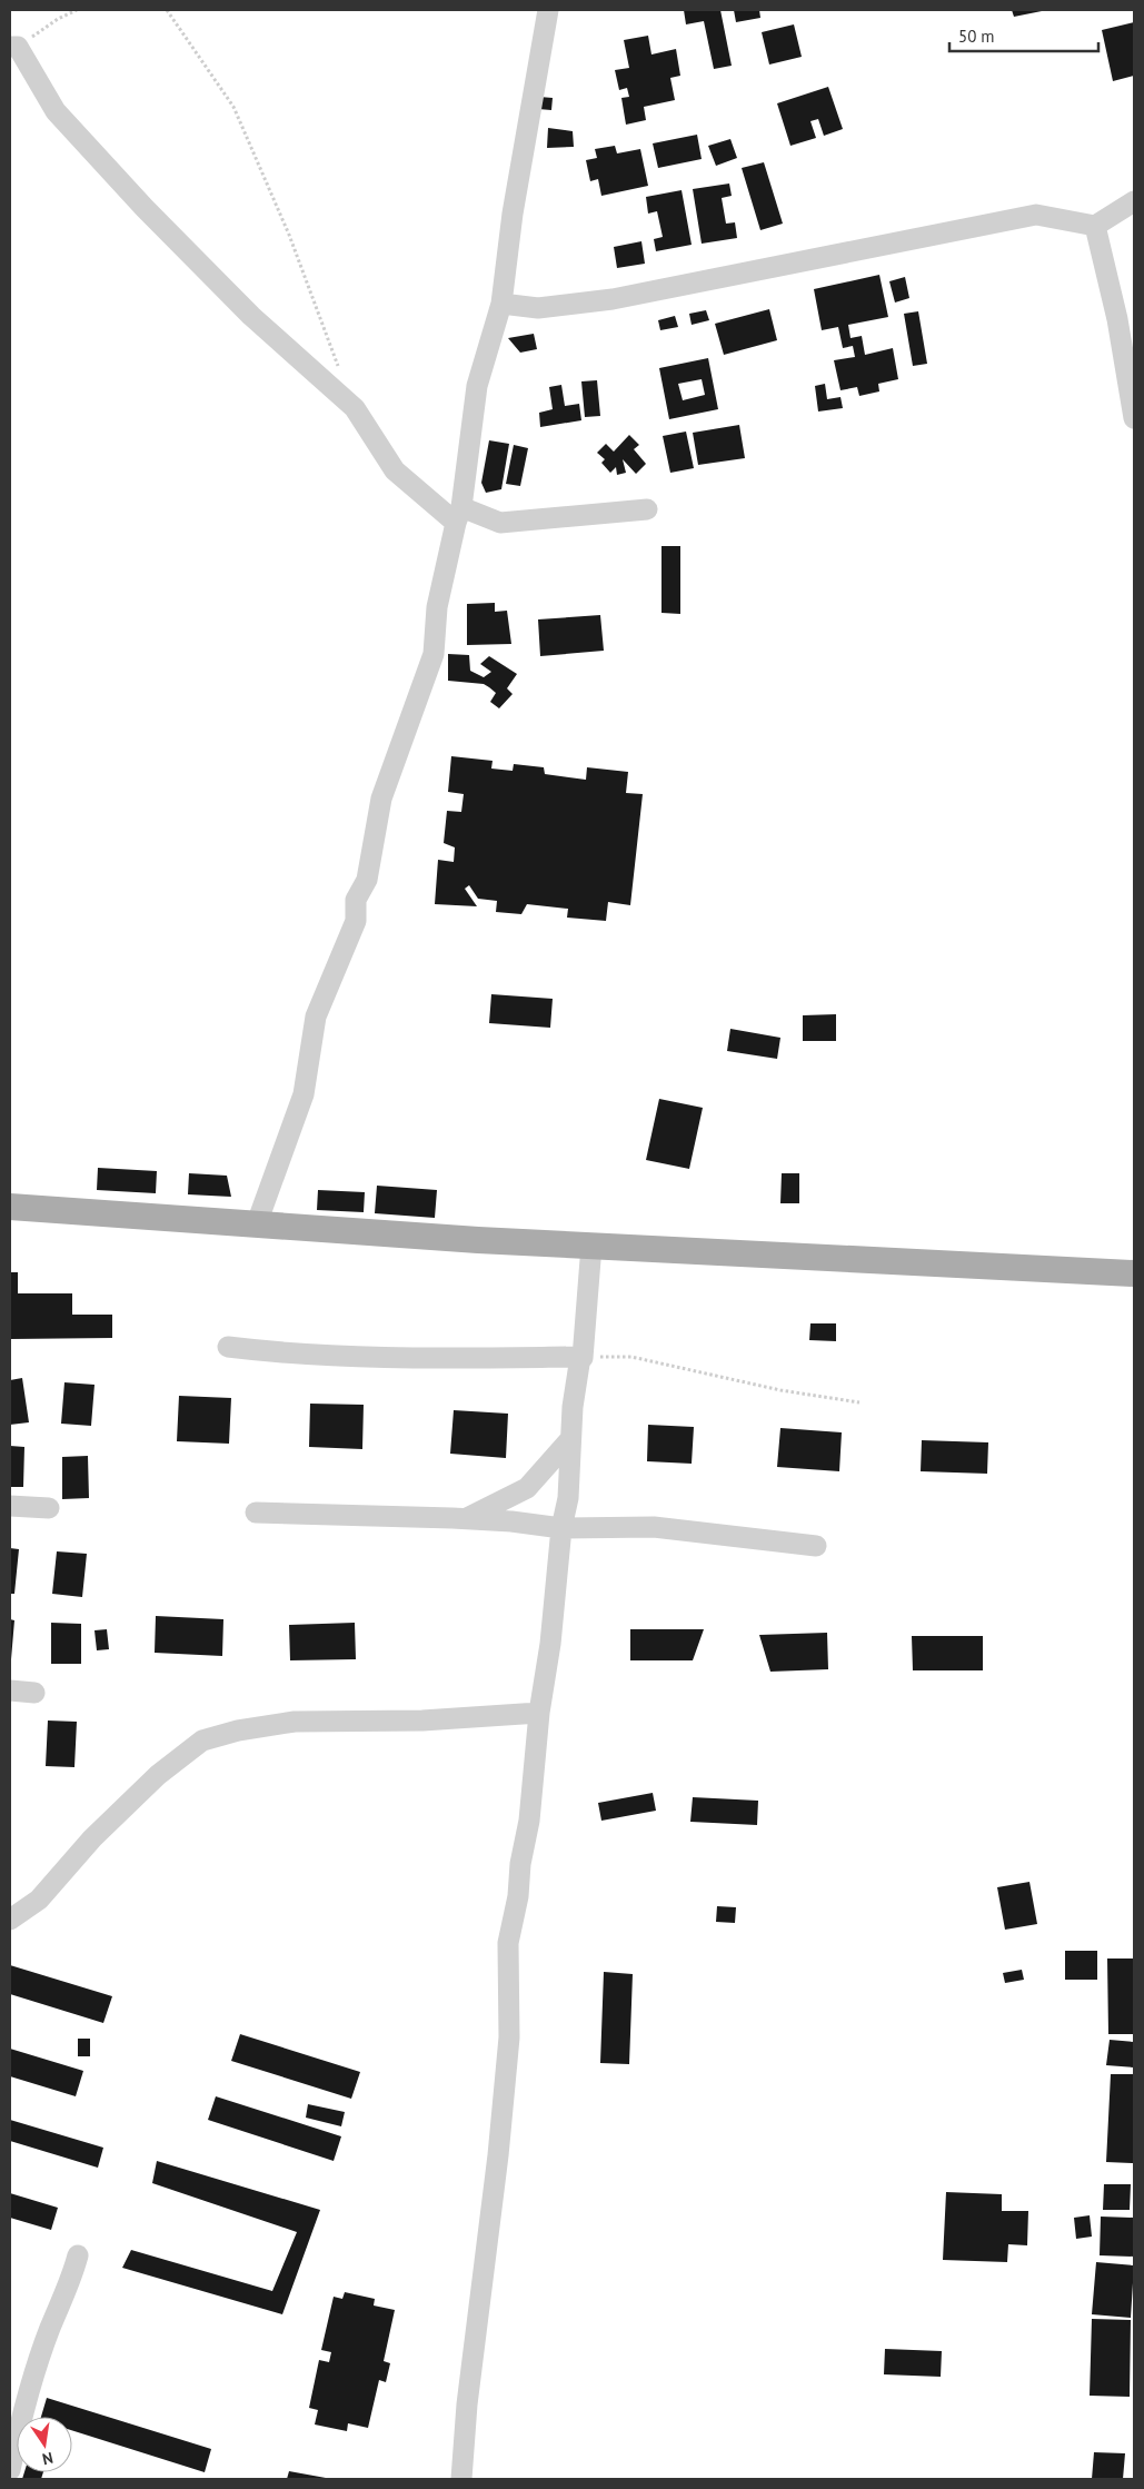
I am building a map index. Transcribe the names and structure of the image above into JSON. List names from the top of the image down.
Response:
{
  "scale_bar": "50 m",
  "north": "bottom"
}
